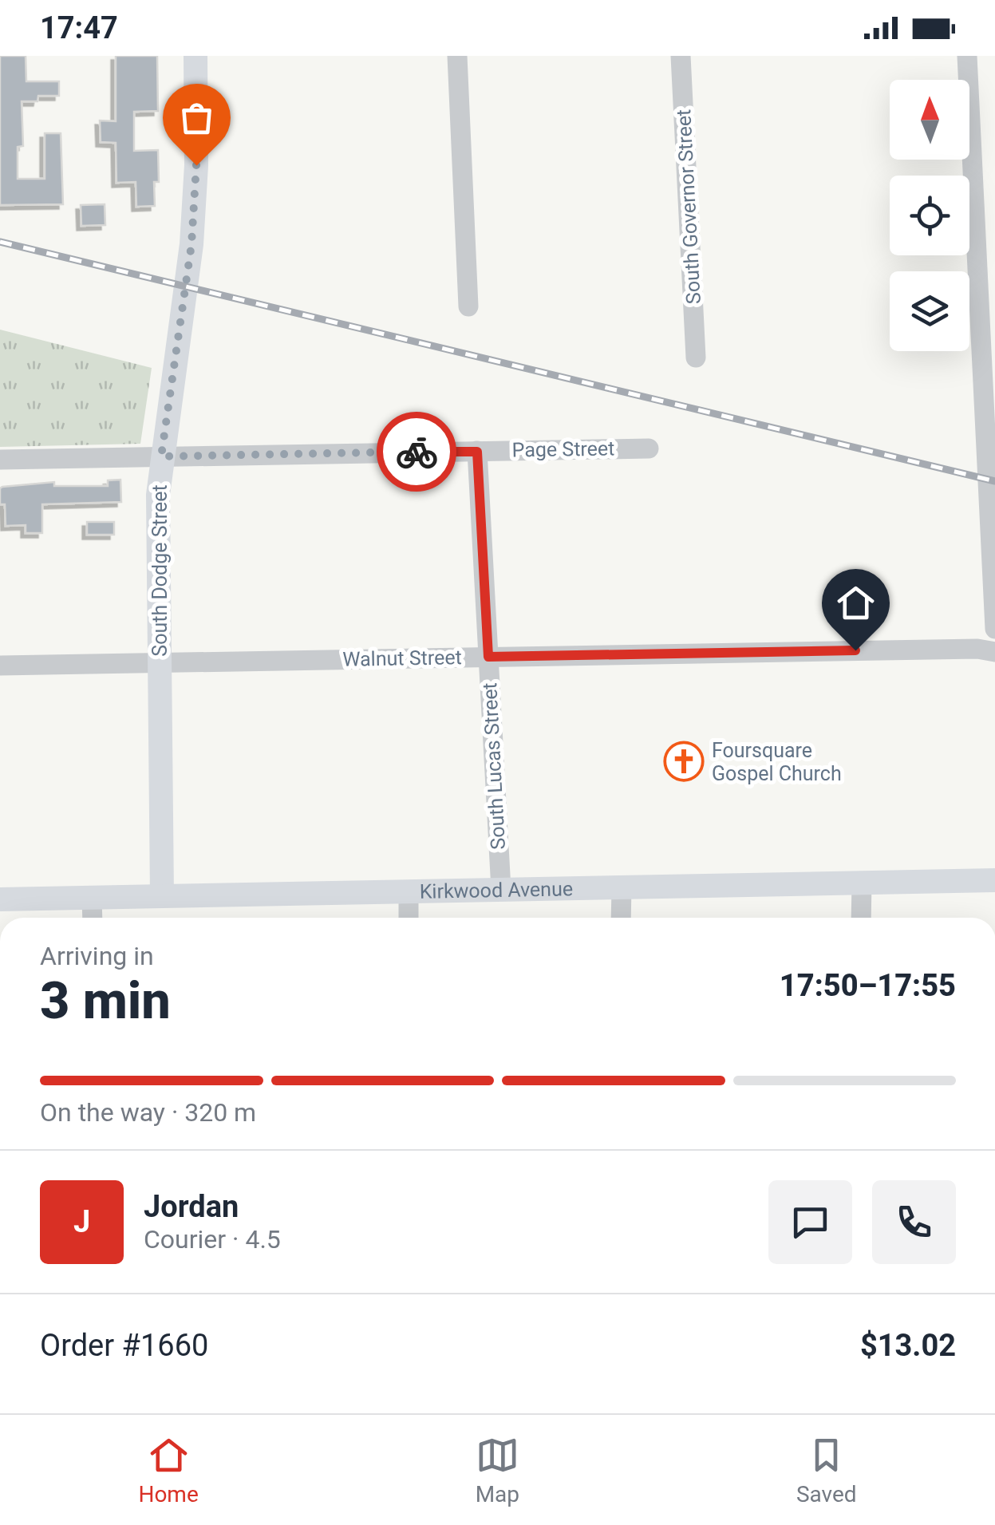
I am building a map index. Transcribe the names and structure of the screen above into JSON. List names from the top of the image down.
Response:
{
  "streets": {
    "main road": ["South Dodge Street", "Kirkwood Avenue"],
    "street": [
      "South Governor Street",
      "Page Street",
      "Walnut Street",
      "South Lucas Street"
    ]
  },
  "crossings": [
    ["Page Street", "South Dodge Street"],
    ["Page Street", "South Lucas Street"],
    ["South Dodge Street", "Walnut Street"],
    ["South Dodge Street", "Kirkwood Avenue"],
    ["Walnut Street", "South Lucas Street"],
    ["South Lucas Street", "Kirkwood Avenue"]
  ],
  "places": {
    "church": ["Foursquare Gospel Church"]
  },
  "north": "top",
  "page": {
    "status": "17:47",
    "heading": ["3 min", "Arriving in", "17:50–17:55"],
    "panel": [
      "Jordan",
      "Courier · 4.5",
      "Order #1660",
      "$13.02"
    ],
    "bar": "On the way · 320 m",
    "round": "J",
    "tabs": ["Home", "Map", "Saved"]
  }
}
